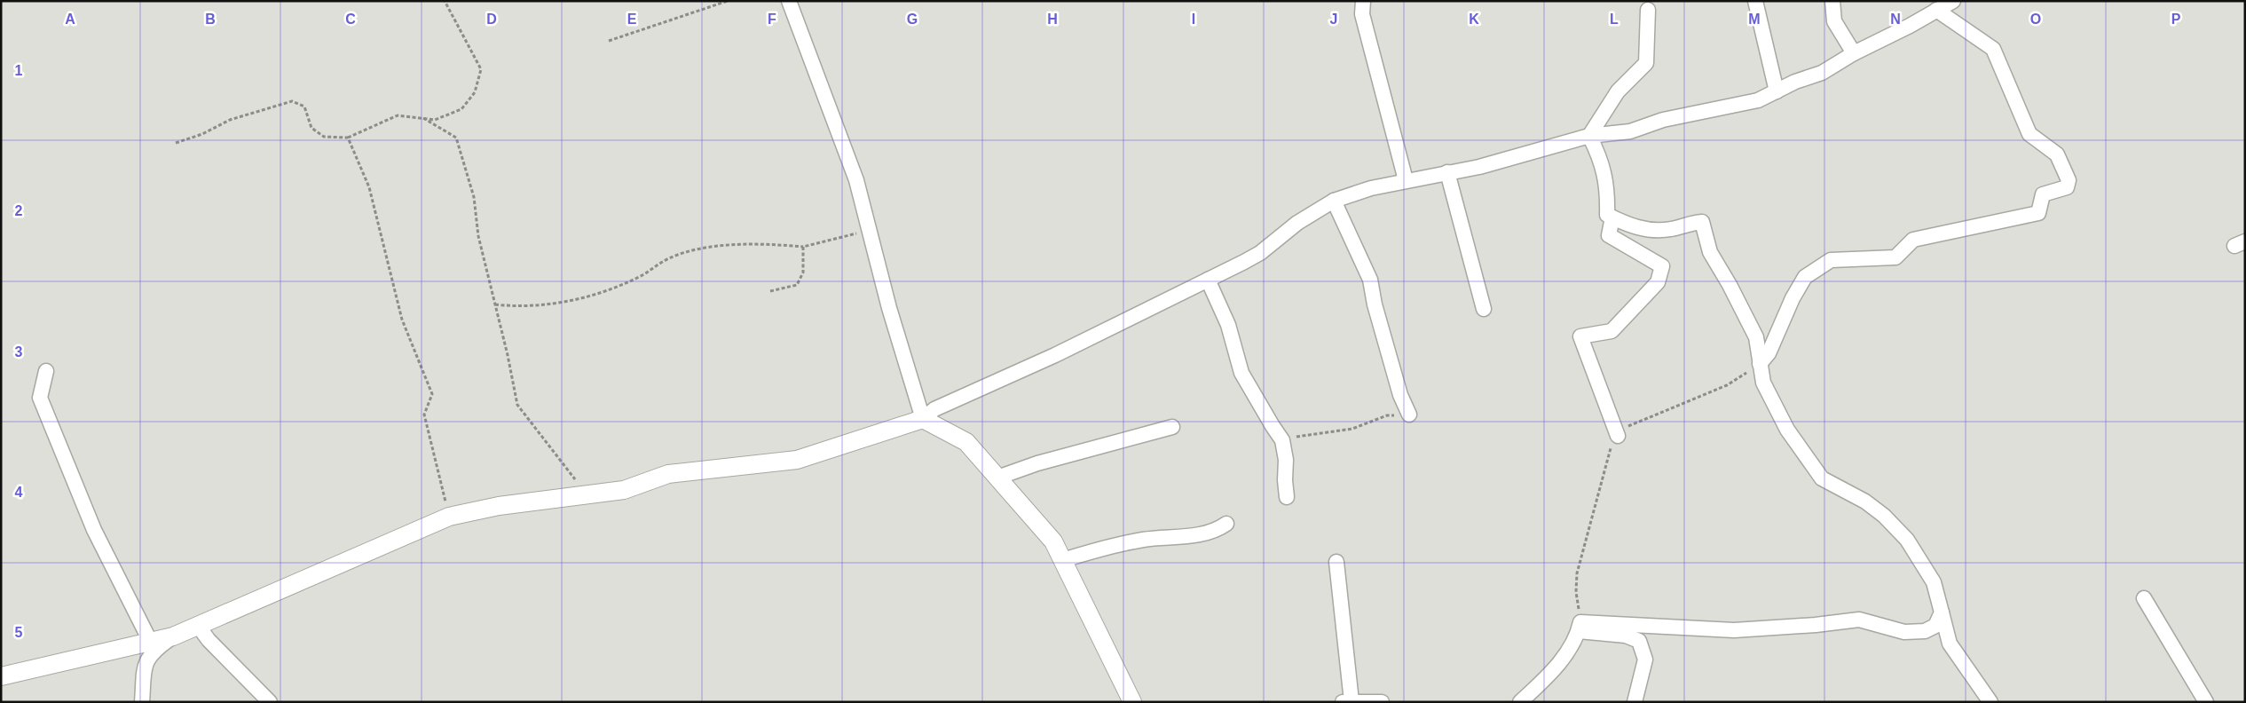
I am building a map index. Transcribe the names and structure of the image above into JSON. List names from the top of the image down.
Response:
{
  "grid": {
    "columns": [
      "A",
      "B",
      "C",
      "D",
      "E",
      "F",
      "G",
      "H",
      "I",
      "J",
      "K",
      "L",
      "M",
      "N",
      "O",
      "P"
    ],
    "rows": [
      "1",
      "2",
      "3",
      "4",
      "5"
    ]
  }
}
